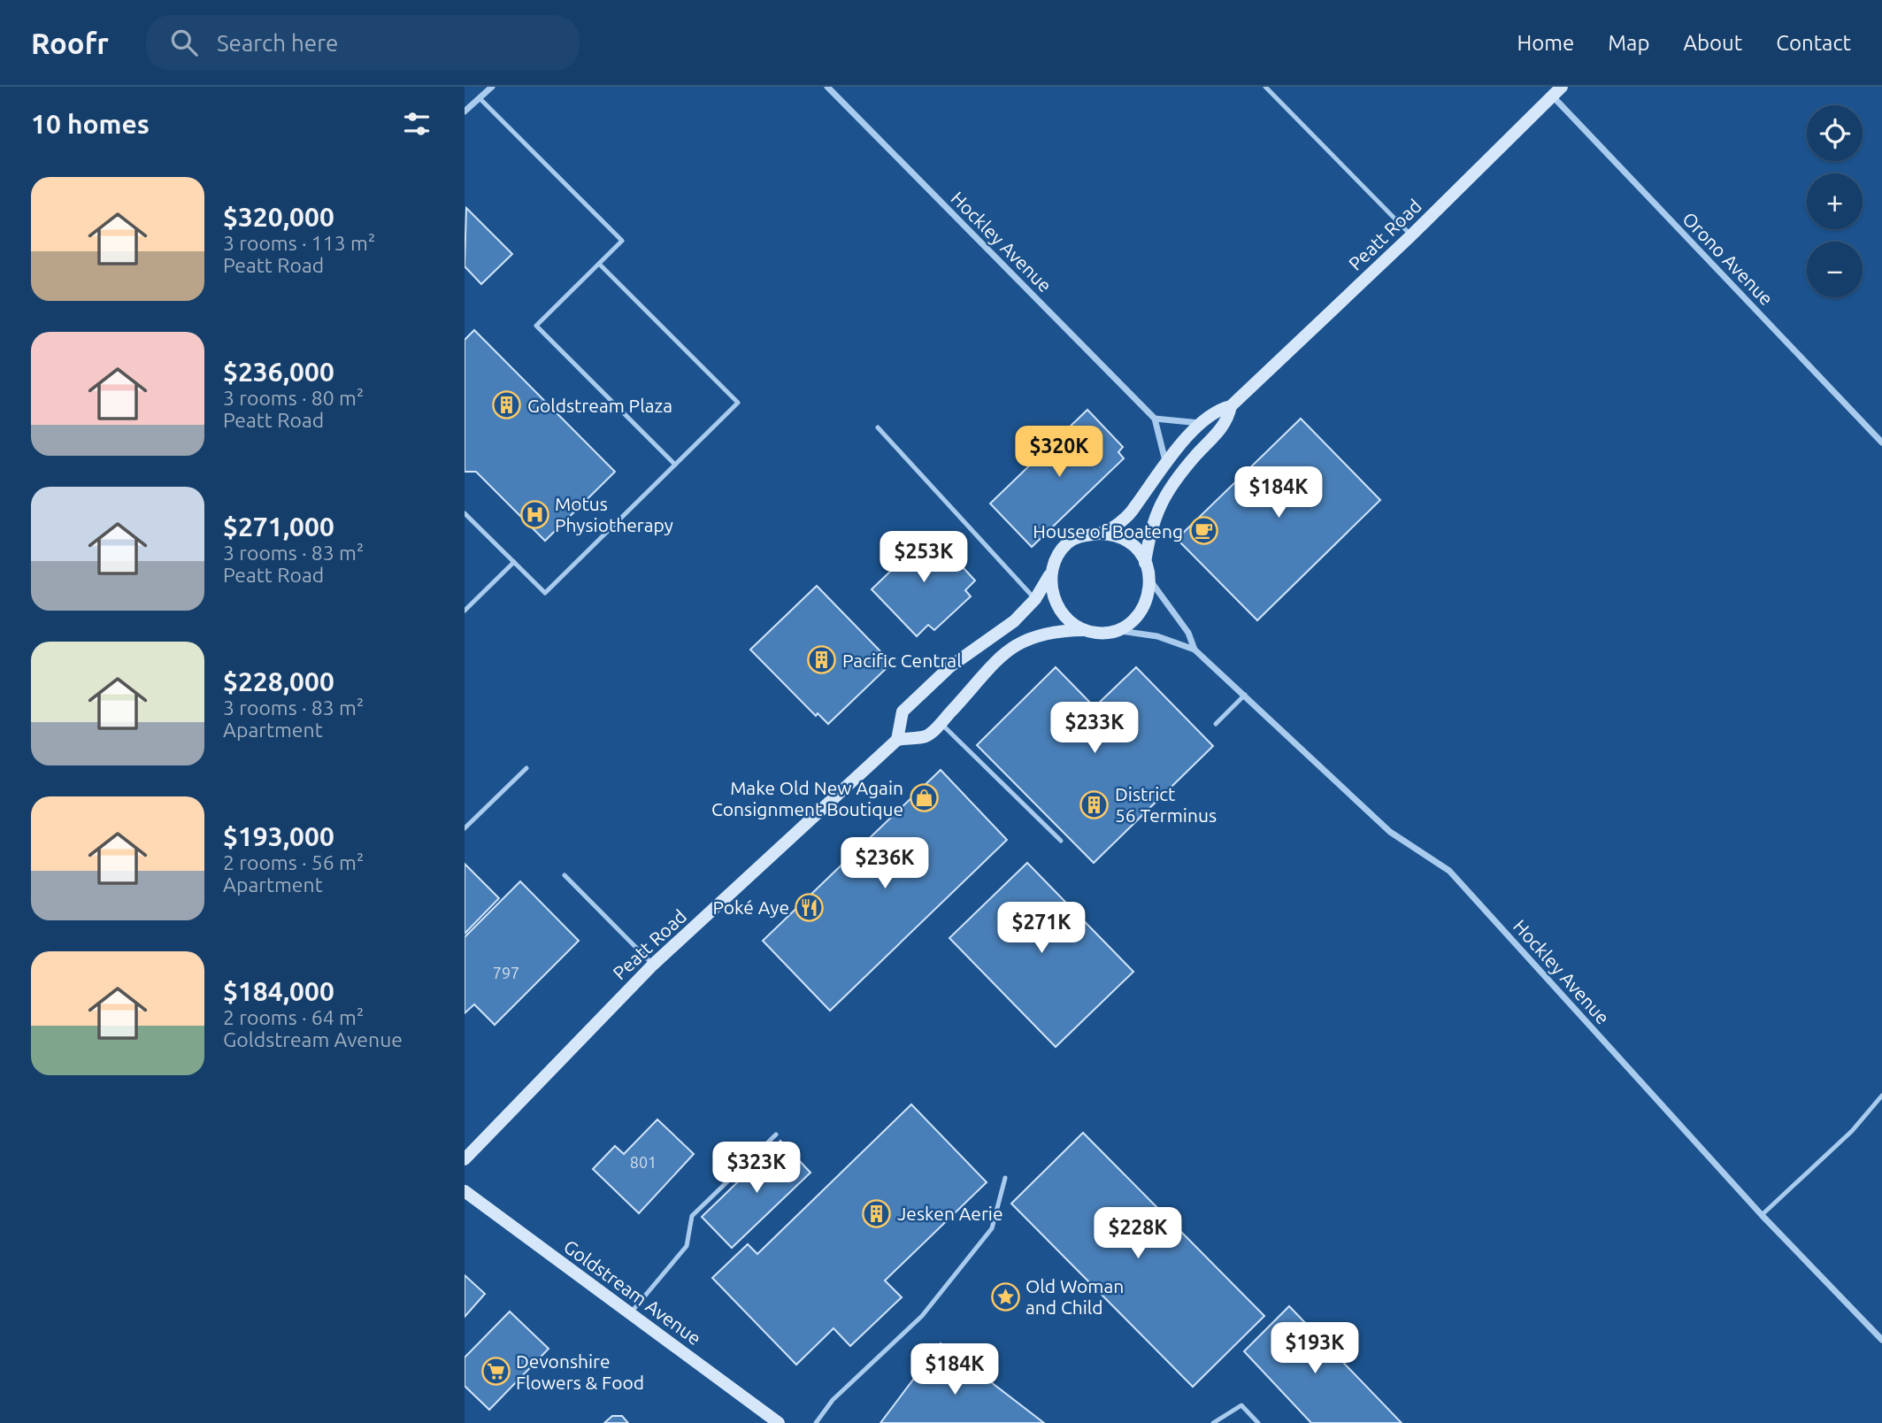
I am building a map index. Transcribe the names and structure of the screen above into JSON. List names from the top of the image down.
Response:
{
  "streets": {
    "street": [
      "Peatt Road",
      "Hockley Avenue",
      "Orono Avenue",
      "Goldstream Avenue"
    ]
  },
  "crossings": [
    ["Peatt Road", "Hockley Avenue"],
    ["Peatt Road", "Orono Avenue"]
  ],
  "places": {
    "building": [
      "Goldstream Plaza",
      "Pacific Central",
      "District 56 Terminus",
      "Jesken Aerie"
    ],
    "hospital": ["Motus Physiotherapy"],
    "cafe": ["House of Boateng"],
    "shop": ["Make Old New Again Consignment Boutique"],
    "restaurant": ["Poké Aye"],
    "place": ["Old Woman and Child"],
    "supermarket": ["Devonshire Flowers & Food"]
  },
  "house_numbers": ["797", "801"],
  "page": {
    "header": "Roofr",
    "search": "Search here",
    "nav": [
      "Home",
      "Map",
      "About",
      "Contact"
    ],
    "heading": "10 homes",
    "map_buttons": ["+", "−"],
    "list": [
      {
        "name": "$320,000",
        "note": "3 rooms · 113 m² · Peatt Road"
      },
      {
        "name": "$236,000",
        "note": "3 rooms · 80 m² · Peatt Road"
      },
      {
        "name": "$271,000",
        "note": "3 rooms · 83 m² · Peatt Road"
      },
      {
        "name": "$228,000",
        "note": "3 rooms · 83 m² · Apartment"
      },
      {
        "name": "$193,000",
        "note": "2 rooms · 56 m² · Apartment"
      },
      {
        "name": "$184,000",
        "note": "2 rooms · 64 m² · Goldstream Avenue"
      }
    ],
    "price": [
      "$320K",
      "$184K",
      "$253K",
      "$233K",
      "$236K",
      "$271K",
      "$323K",
      "$228K",
      "$193K",
      "$184K"
    ]
  }
}
